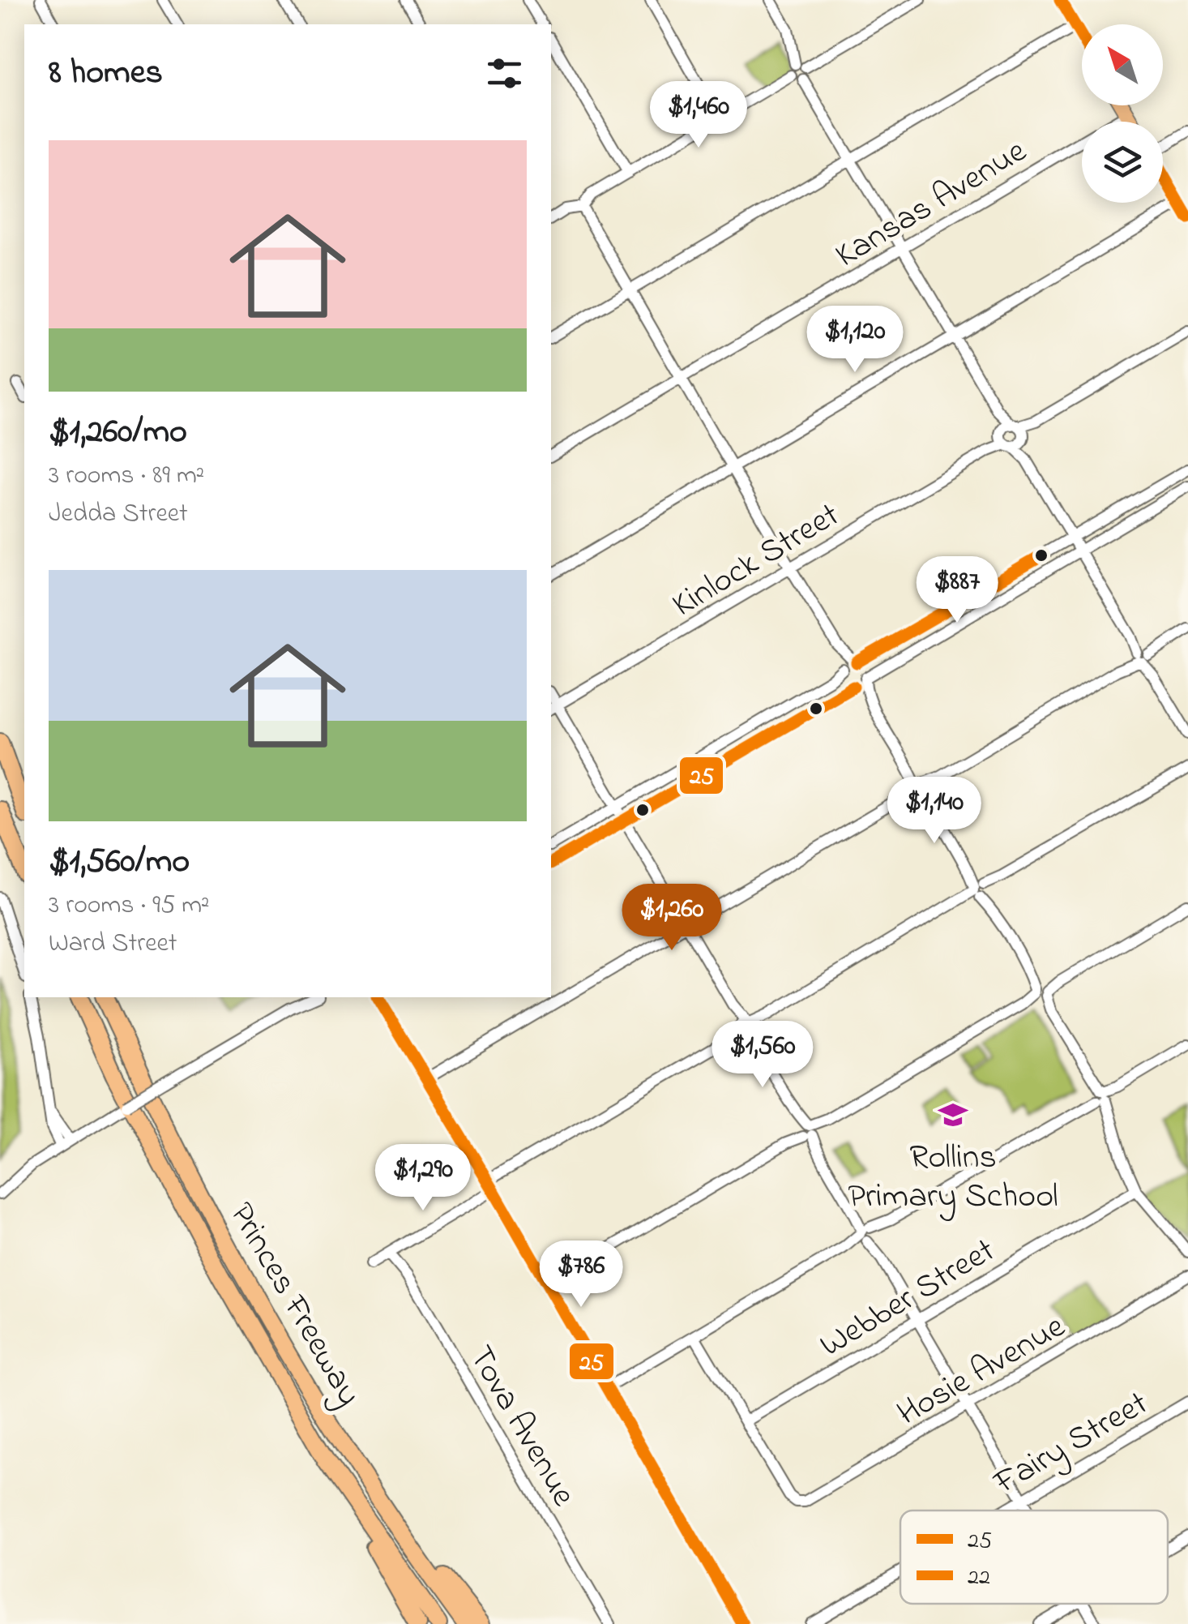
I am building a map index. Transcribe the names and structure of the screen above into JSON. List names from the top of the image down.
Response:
{
  "streets": {
    "highway": ["Princes Freeway"],
    "street": [
      "Kansas Avenue",
      "Kinlock Street",
      "Webber Street",
      "Hosie Avenue",
      "Tova Avenue",
      "Fairy Street"
    ]
  },
  "crossings": [
    ["Webber Street", "Hosie Avenue"]
  ],
  "places": {
    "school or university": ["Rollins Primary School"]
  },
  "lines": ["transit line 22", "transit line 25"],
  "legend": ["25", "22"],
  "north": "top left",
  "page": {
    "heading": "8 homes",
    "price": [
      "$1,460",
      "$1,120",
      "$887",
      "$1,140",
      "$1,260",
      "$1,560",
      "$1,290",
      "$786"
    ],
    "list": [
      {
        "name": "$1,260/mo",
        "note": "3 rooms · 89 m² · Jedda Street"
      },
      {
        "name": "$1,560/mo",
        "note": "3 rooms · 95 m² · Ward Street"
      }
    ]
  }
}
